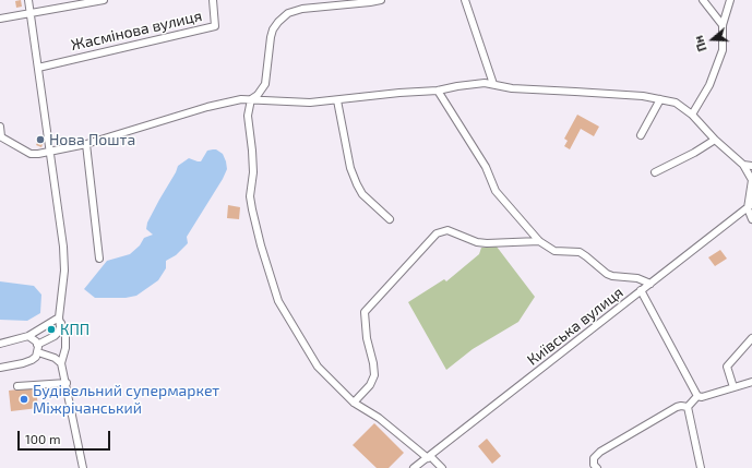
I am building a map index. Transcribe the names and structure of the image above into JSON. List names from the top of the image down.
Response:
{
  "streets": {
    "street": ["Жасмінова вулиця", "Київська вулиця"]
  },
  "places": ["Нова Пошта", "КПП", "Будівельний супермаркет Міжрічанський"],
  "scale_bar": "100 m",
  "north": "left"
}
